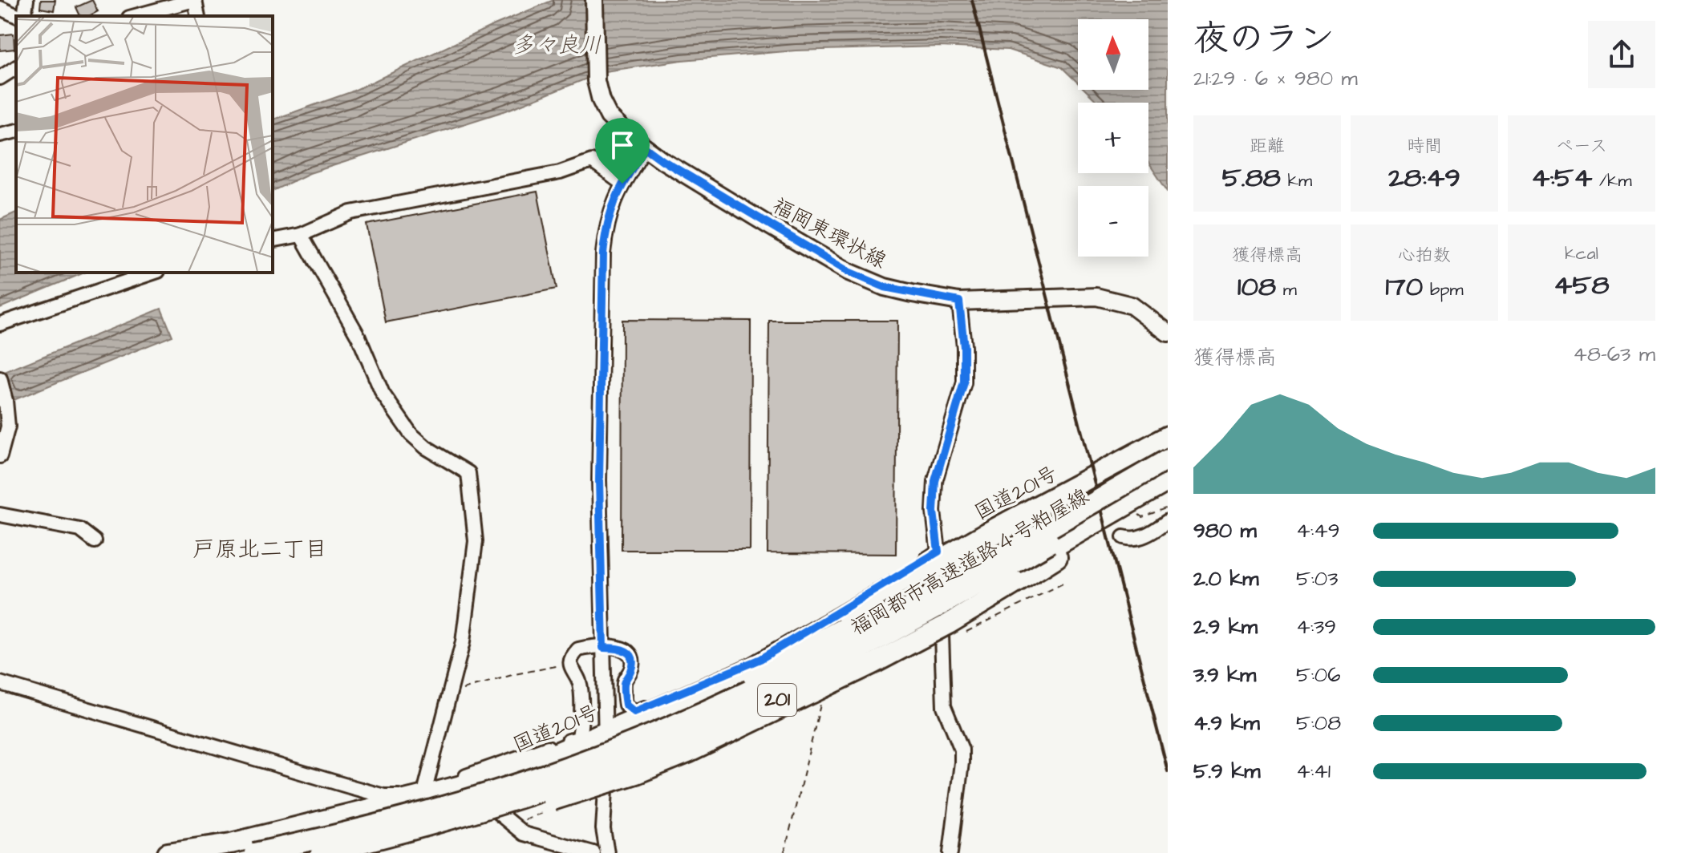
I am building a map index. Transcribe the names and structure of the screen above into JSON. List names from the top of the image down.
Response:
{
  "streets": {
    "highway": ["国道201号", "福岡都市高速道路４号粕屋線", "201"],
    "main road": ["福岡東環状線"]
  },
  "districts": ["戸原北二丁目"],
  "water": ["多々良川"],
  "north": "top",
  "page": {
    "heading": ["夜のラン", "21:29 · 6 × 980 m"],
    "map_buttons": ["+", "−"],
    "stats": [
      ["距離", "5.88 km"],
      ["時間", "28:49"],
      ["ペース", "4:54 /km"],
      ["獲得標高", "108 m"],
      ["心拍数", "170 bpm"],
      ["kcal", "458"]
    ],
    "chart": ["獲得標高", "48–63 m"],
    "list": [
      {
        "name": "980 m",
        "note": "4:49"
      },
      {
        "name": "2.0 km",
        "note": "5:03"
      },
      {
        "name": "2.9 km",
        "note": "4:39"
      },
      {
        "name": "3.9 km",
        "note": "5:06"
      },
      {
        "name": "4.9 km",
        "note": "5:08"
      },
      {
        "name": "5.9 km",
        "note": "4:41"
      }
    ]
  }
}
